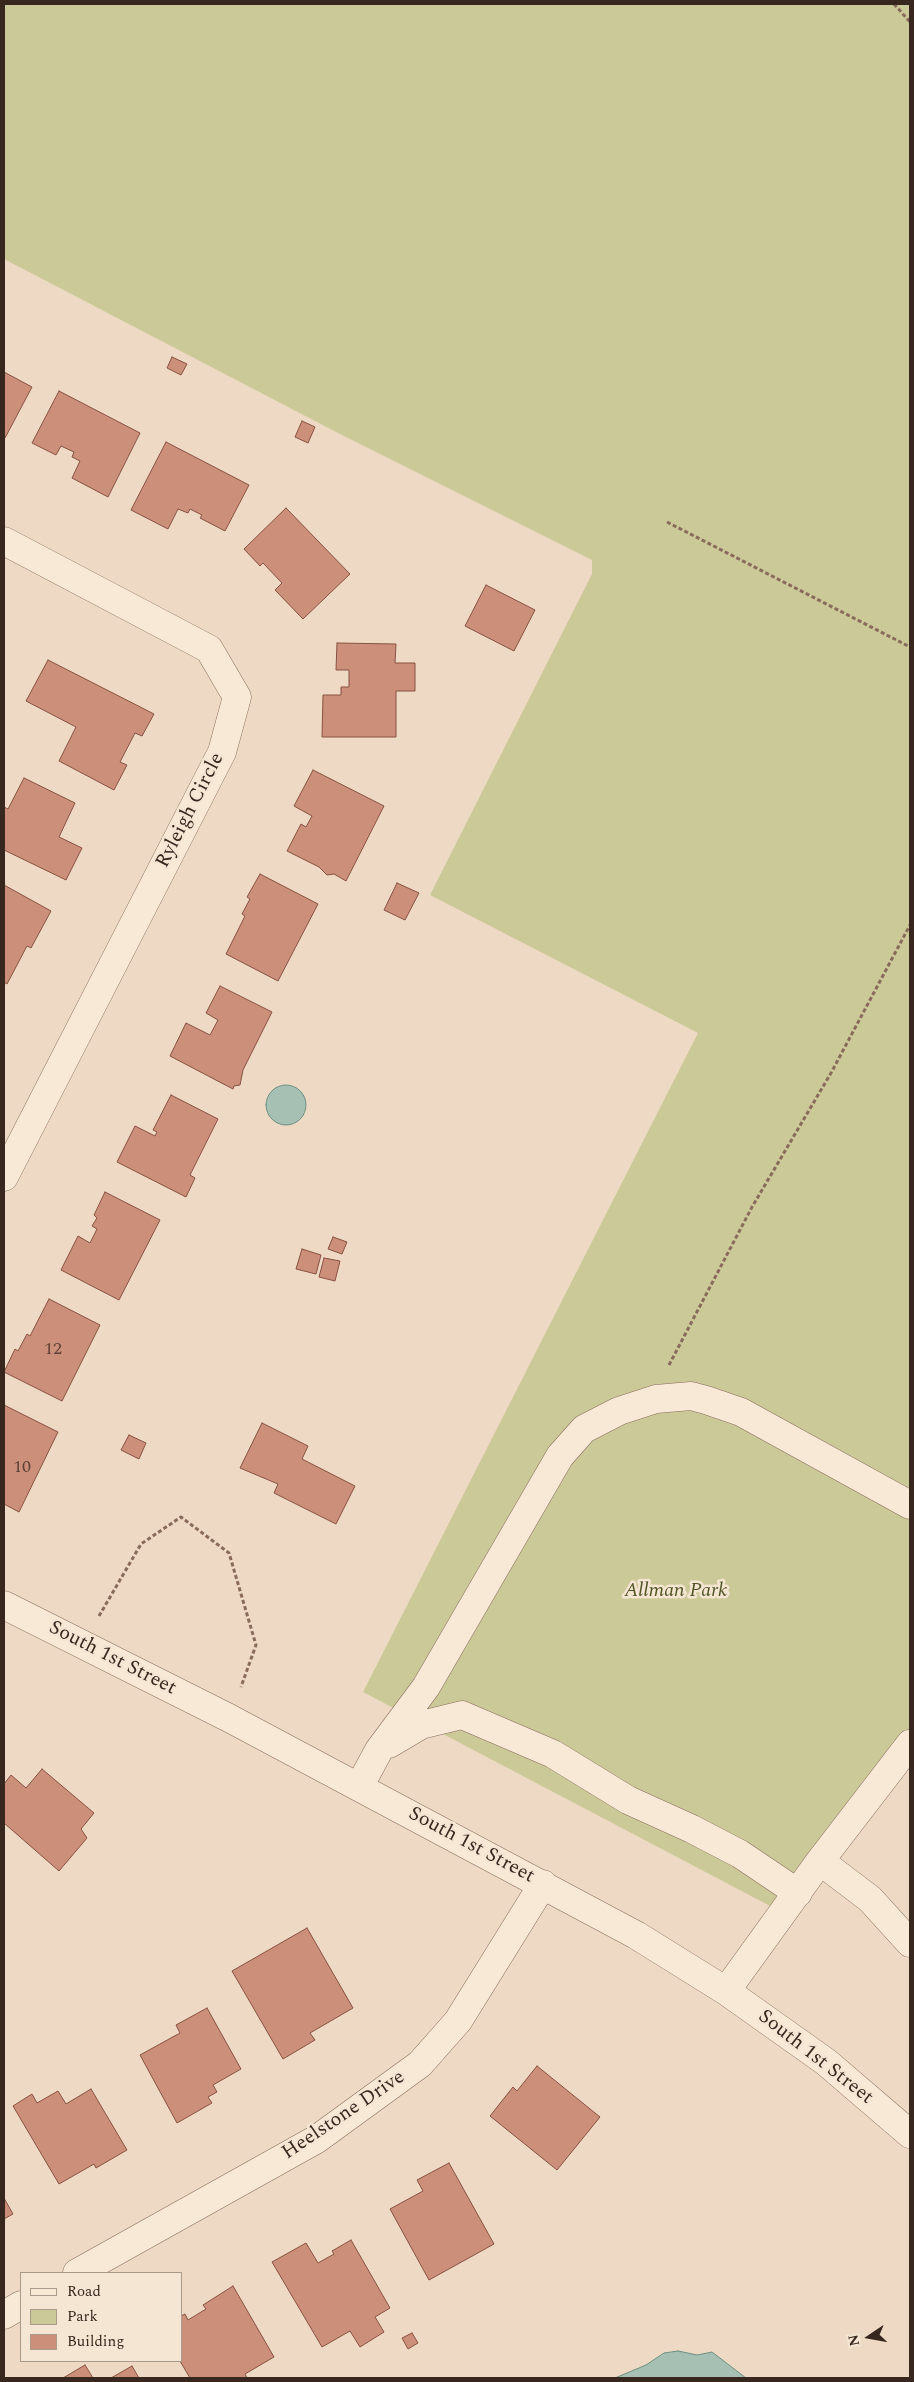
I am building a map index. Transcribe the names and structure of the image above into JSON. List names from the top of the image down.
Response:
{
  "streets": {
    "street": ["Ryleigh Circle", "South 1st Street", "Heelstone Drive"]
  },
  "crossings": [
    ["South 1st Street", "Heelstone Drive"]
  ],
  "parks": ["Allman Park"],
  "house_numbers": ["12", "10"],
  "legend": ["Road", "Park", "Building"],
  "north": "left"
}
